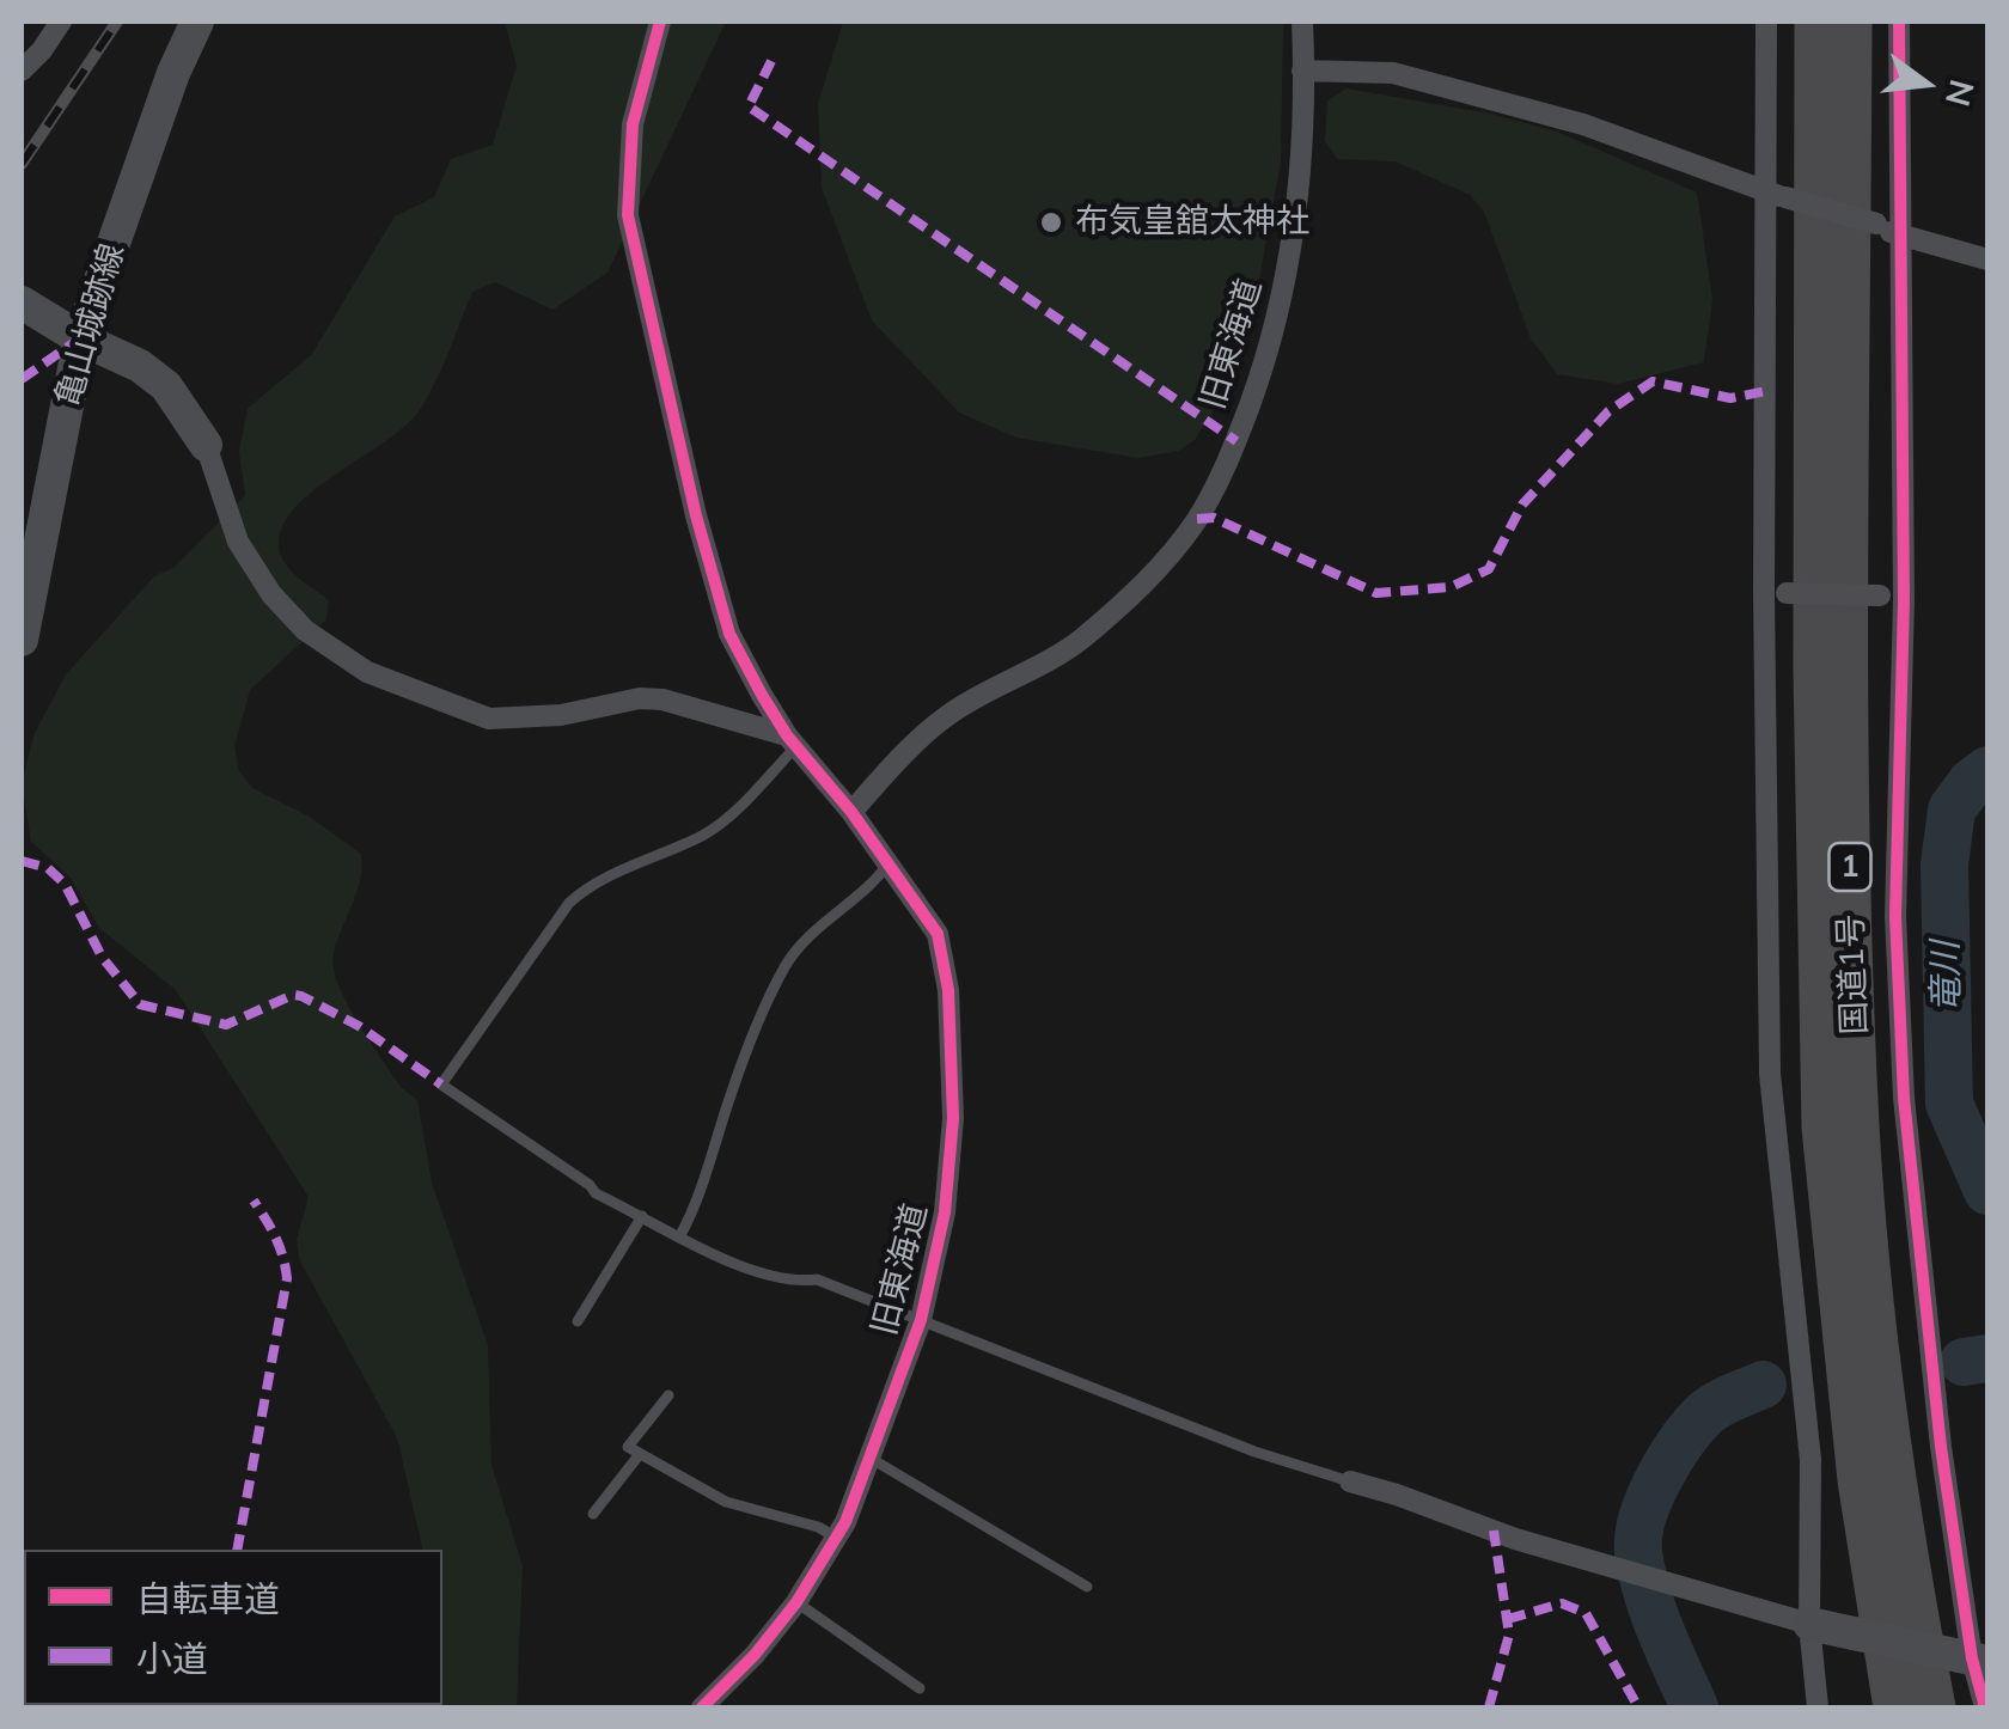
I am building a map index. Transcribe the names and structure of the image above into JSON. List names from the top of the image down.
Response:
{
  "streets": {
    "highway": ["1", "国道1号"],
    "main road": ["亀山城跡線"],
    "street": ["旧東海道"]
  },
  "water": ["竜川"],
  "places": ["布気皇舘太神社"],
  "legend": ["自転車道", "小道"],
  "north": "right"
}
